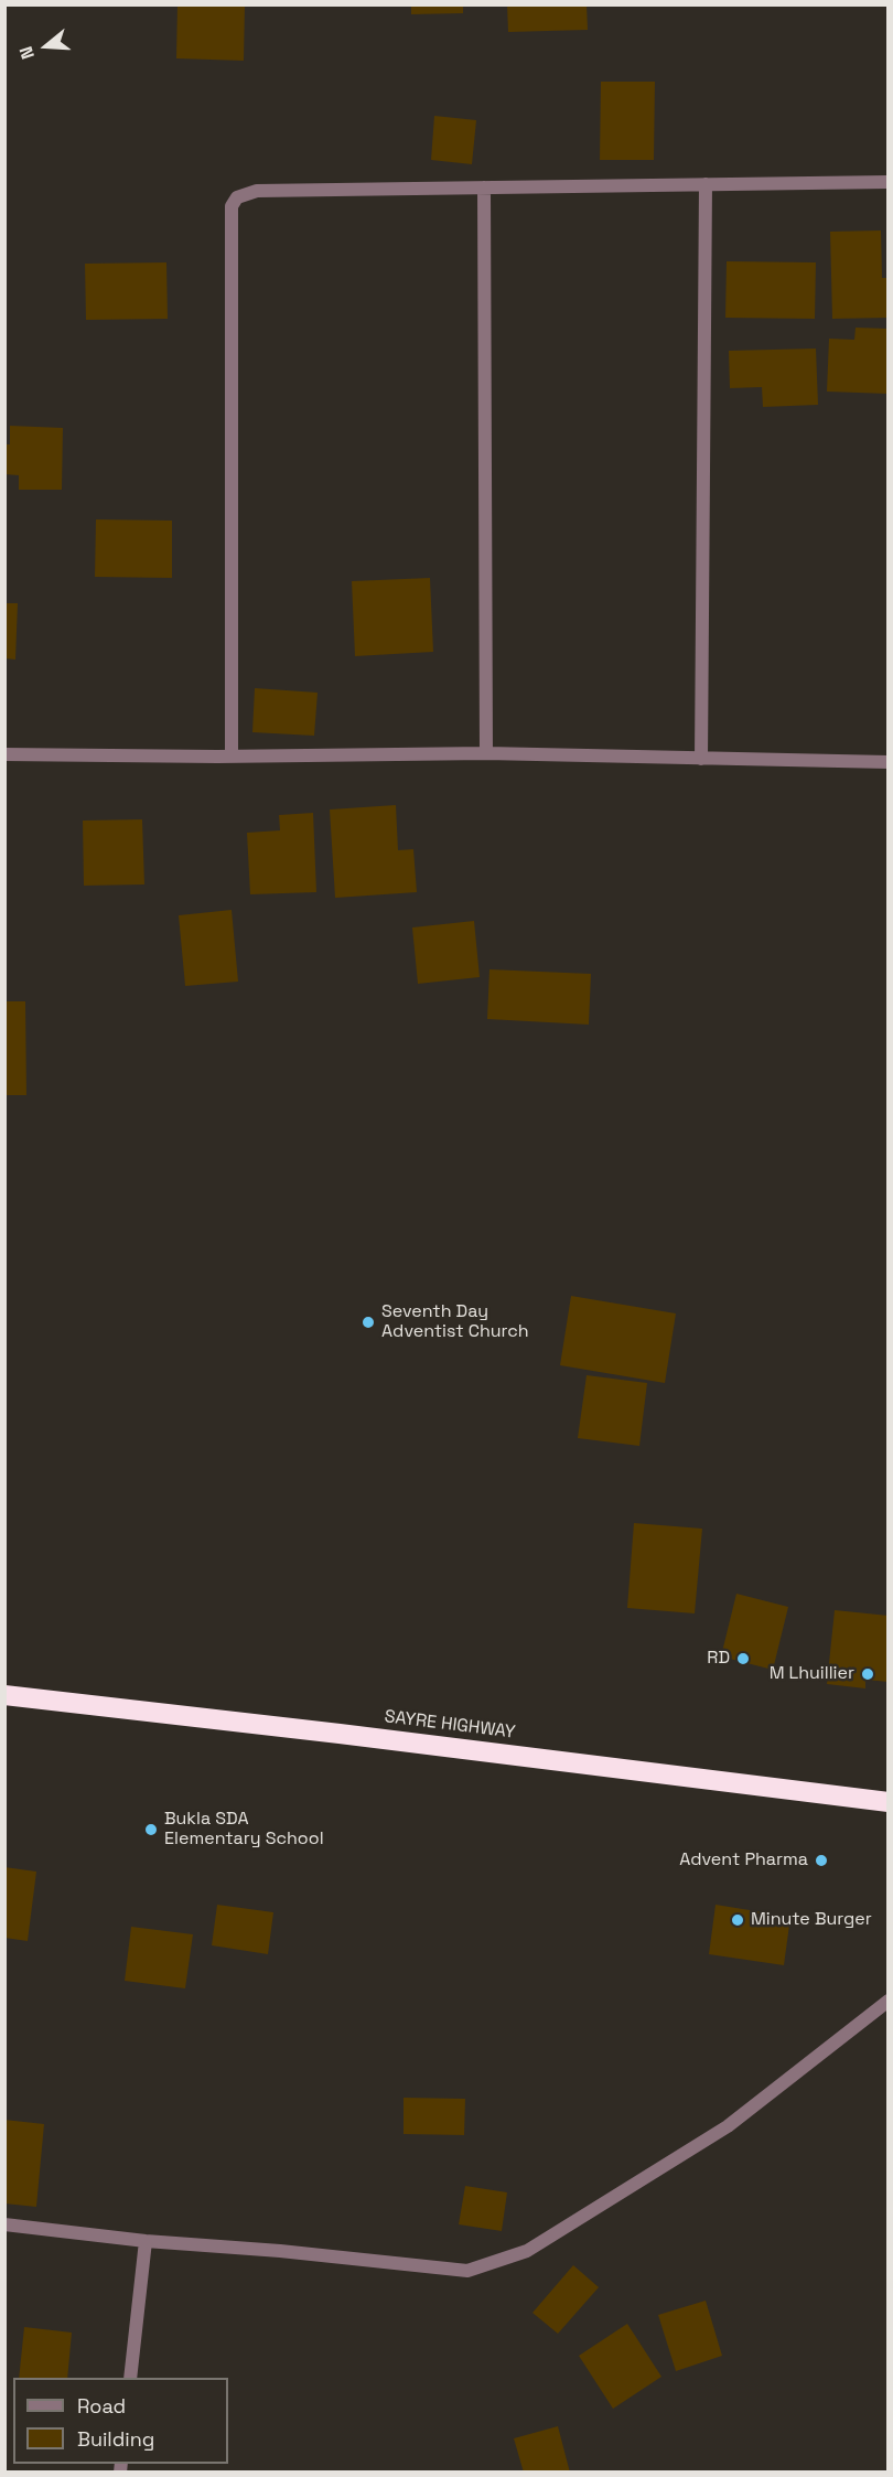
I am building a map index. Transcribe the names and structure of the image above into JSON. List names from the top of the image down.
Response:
{
  "streets": {
    "highway": ["SAYRE HIGHWAY"]
  },
  "places": [
    "Seventh Day Adventist Church",
    "RD",
    "M Lhuillier",
    "Bukla SDA Elementary School",
    "Advent Pharma",
    "Minute Burger"
  ],
  "legend": ["Road", "Building"],
  "north": "left"
}
